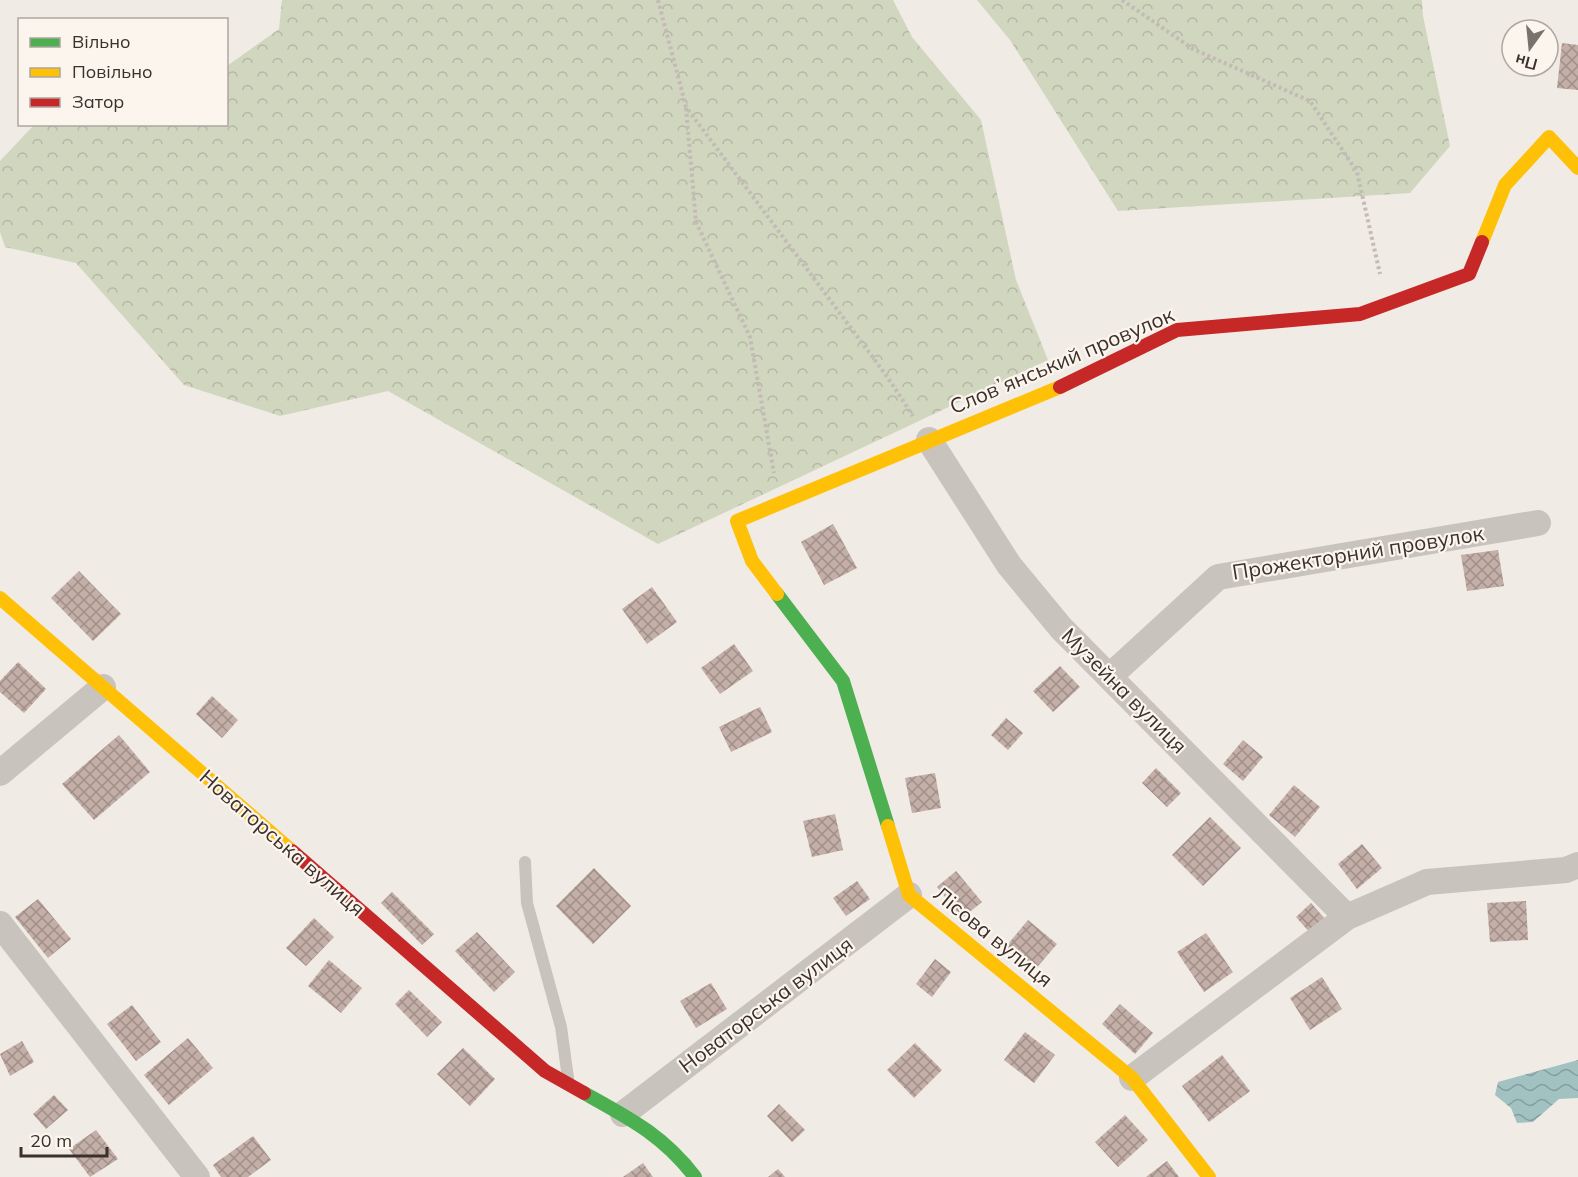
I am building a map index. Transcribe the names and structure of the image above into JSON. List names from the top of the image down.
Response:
{
  "streets": {
    "street": [
      "Словʼянський провулок",
      "Прожекторний провулок",
      "Музейна вулиця",
      "Новаторська вулиця",
      "Лісова вулиця"
    ]
  },
  "crossings": [
    ["Словʼянський провулок", "Музейна вулиця"],
    ["Словʼянський провулок", "Лісова вулиця"],
    ["Прожекторний провулок", "Музейна вулиця"],
    ["Новаторська вулиця", "Лісова вулиця"]
  ],
  "legend": ["Вільно", "Повільно", "Затор"],
  "scale_bar": "20 m",
  "north": "bottom"
}
